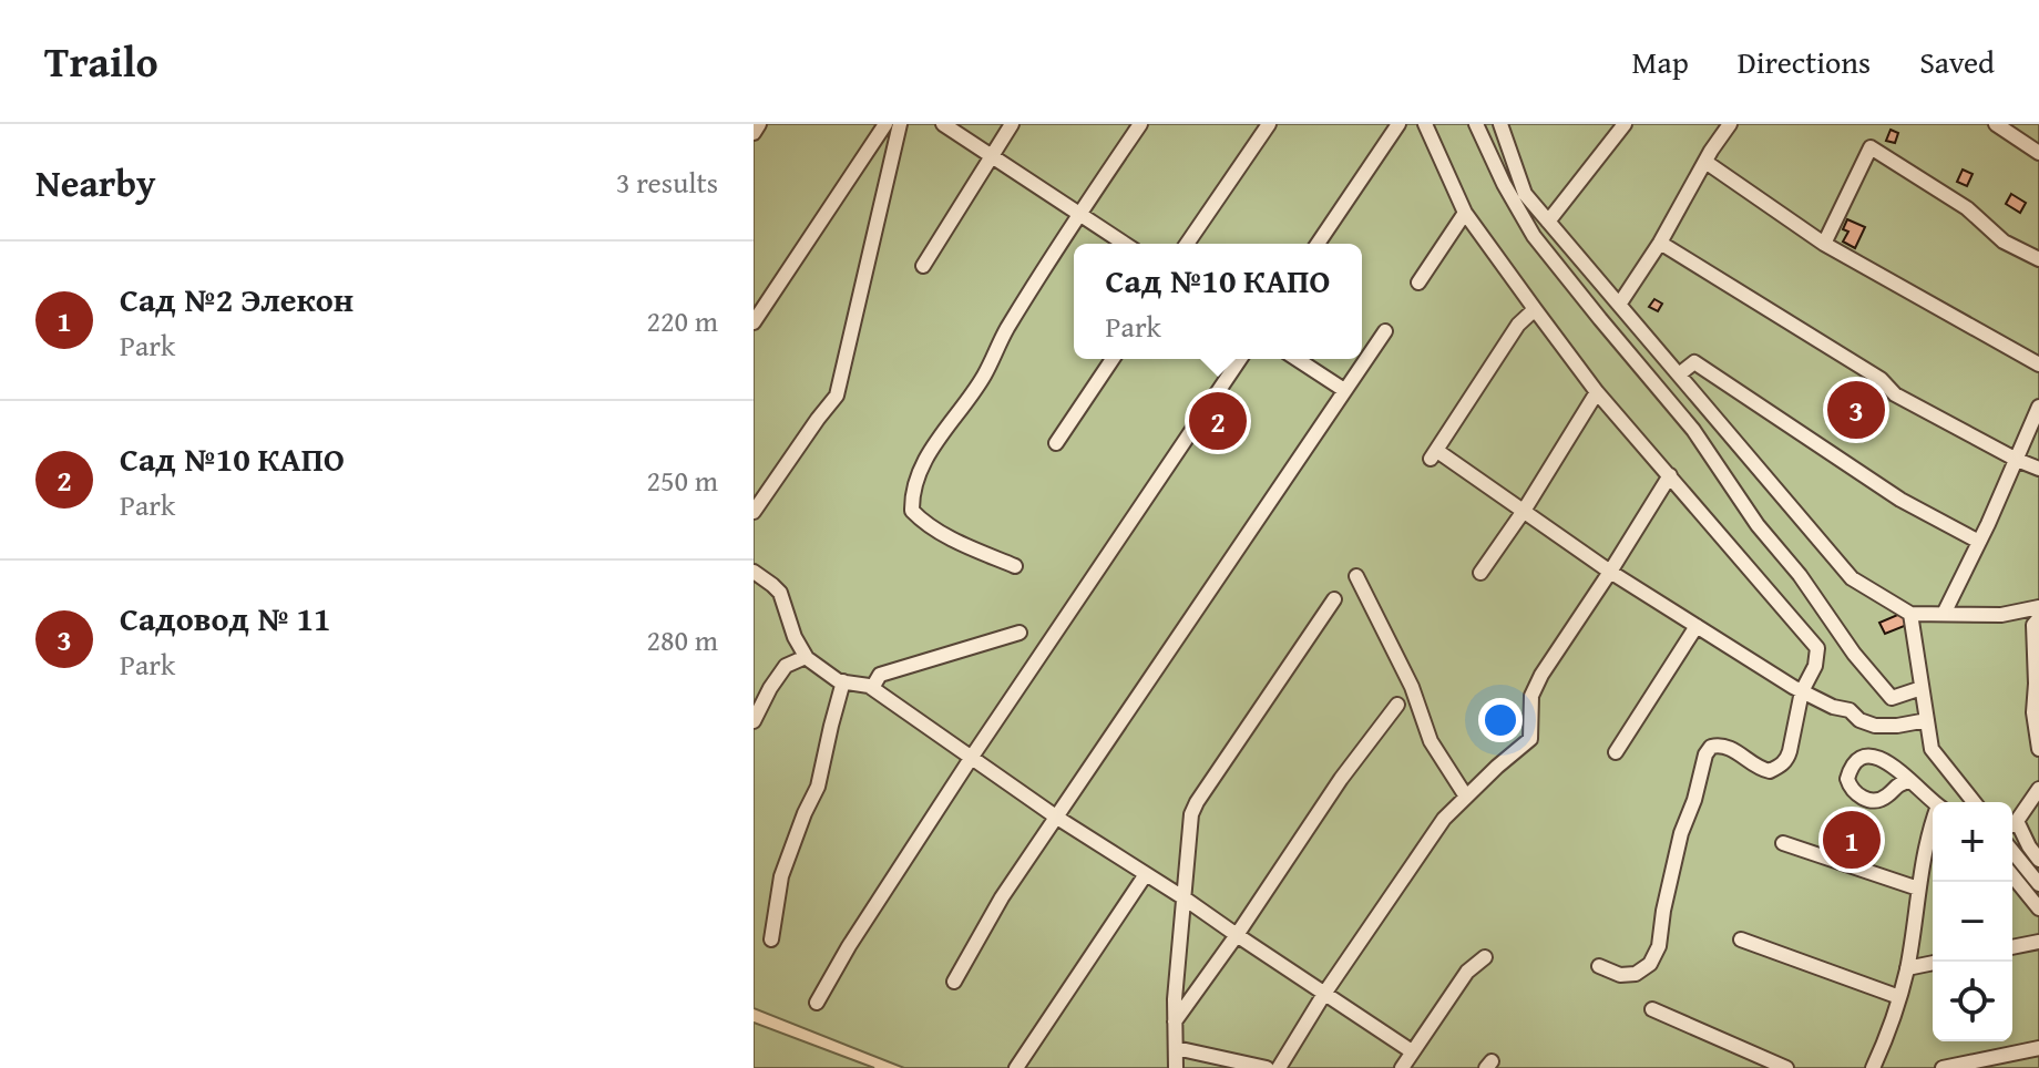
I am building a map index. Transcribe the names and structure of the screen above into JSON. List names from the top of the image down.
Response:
{
  "page": {
    "header": "Trailo",
    "nav": ["Map", "Directions", "Saved"],
    "heading": ["Nearby", "3 results"],
    "list": [
      {
        "mark": "1",
        "name": "Сад №2 Элекон",
        "note": "Park",
        "value": "220 m"
      },
      {
        "mark": "2",
        "name": "Сад №10 КАПО",
        "note": "Park",
        "value": "250 m"
      },
      {
        "mark": "3",
        "name": "Садовод № 11",
        "note": "Park",
        "value": "280 m"
      }
    ],
    "popup": ["Сад №10 КАПО", "Park"],
    "pins": ["3", "2", "1"],
    "map_buttons": ["+", "−"]
  }
}
